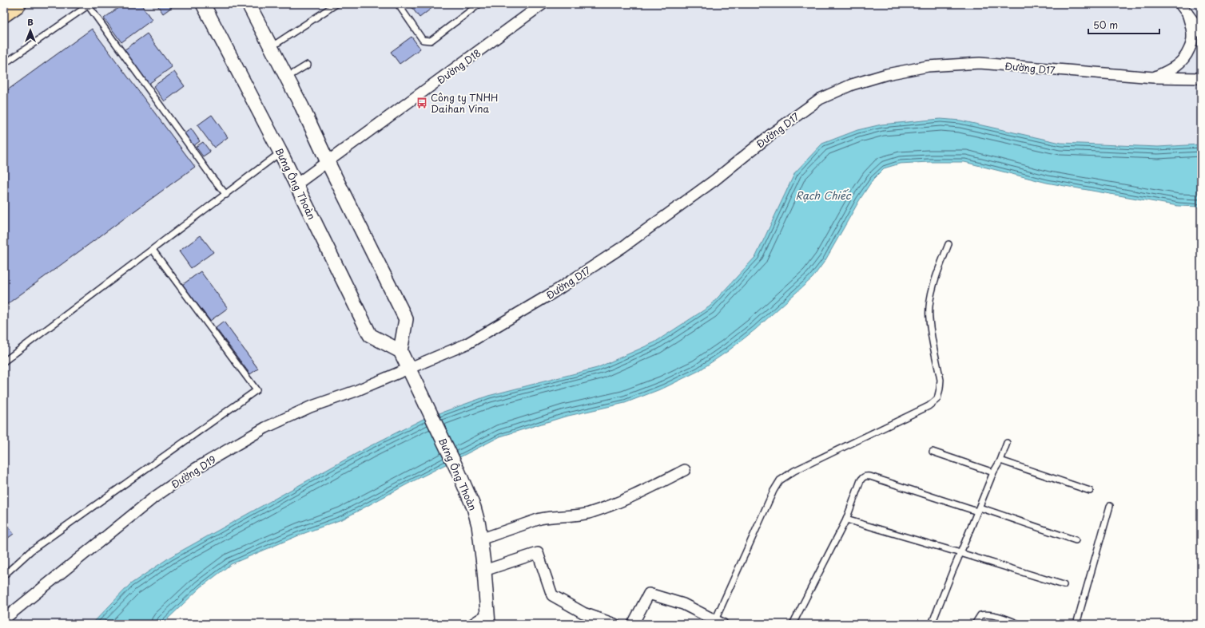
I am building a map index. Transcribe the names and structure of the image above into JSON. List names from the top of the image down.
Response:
{
  "streets": {
    "street": [
      "Đường D18",
      "Đường D17",
      "Bưng Ông Thoàn",
      "Đường D19"
    ]
  },
  "crossings": [
    ["Đường D18", "Bưng Ông Thoàn"],
    ["Đường D17", "Bưng Ông Thoàn"],
    ["Đường D17", "Đường D19"],
    ["Bưng Ông Thoàn", "Đường D19"]
  ],
  "water": ["Rạch Chiếc"],
  "places": {
    "bus stop": ["Công ty TNHH Daihan Vina"]
  },
  "scale_bar": "50 m",
  "north": "top"
}
